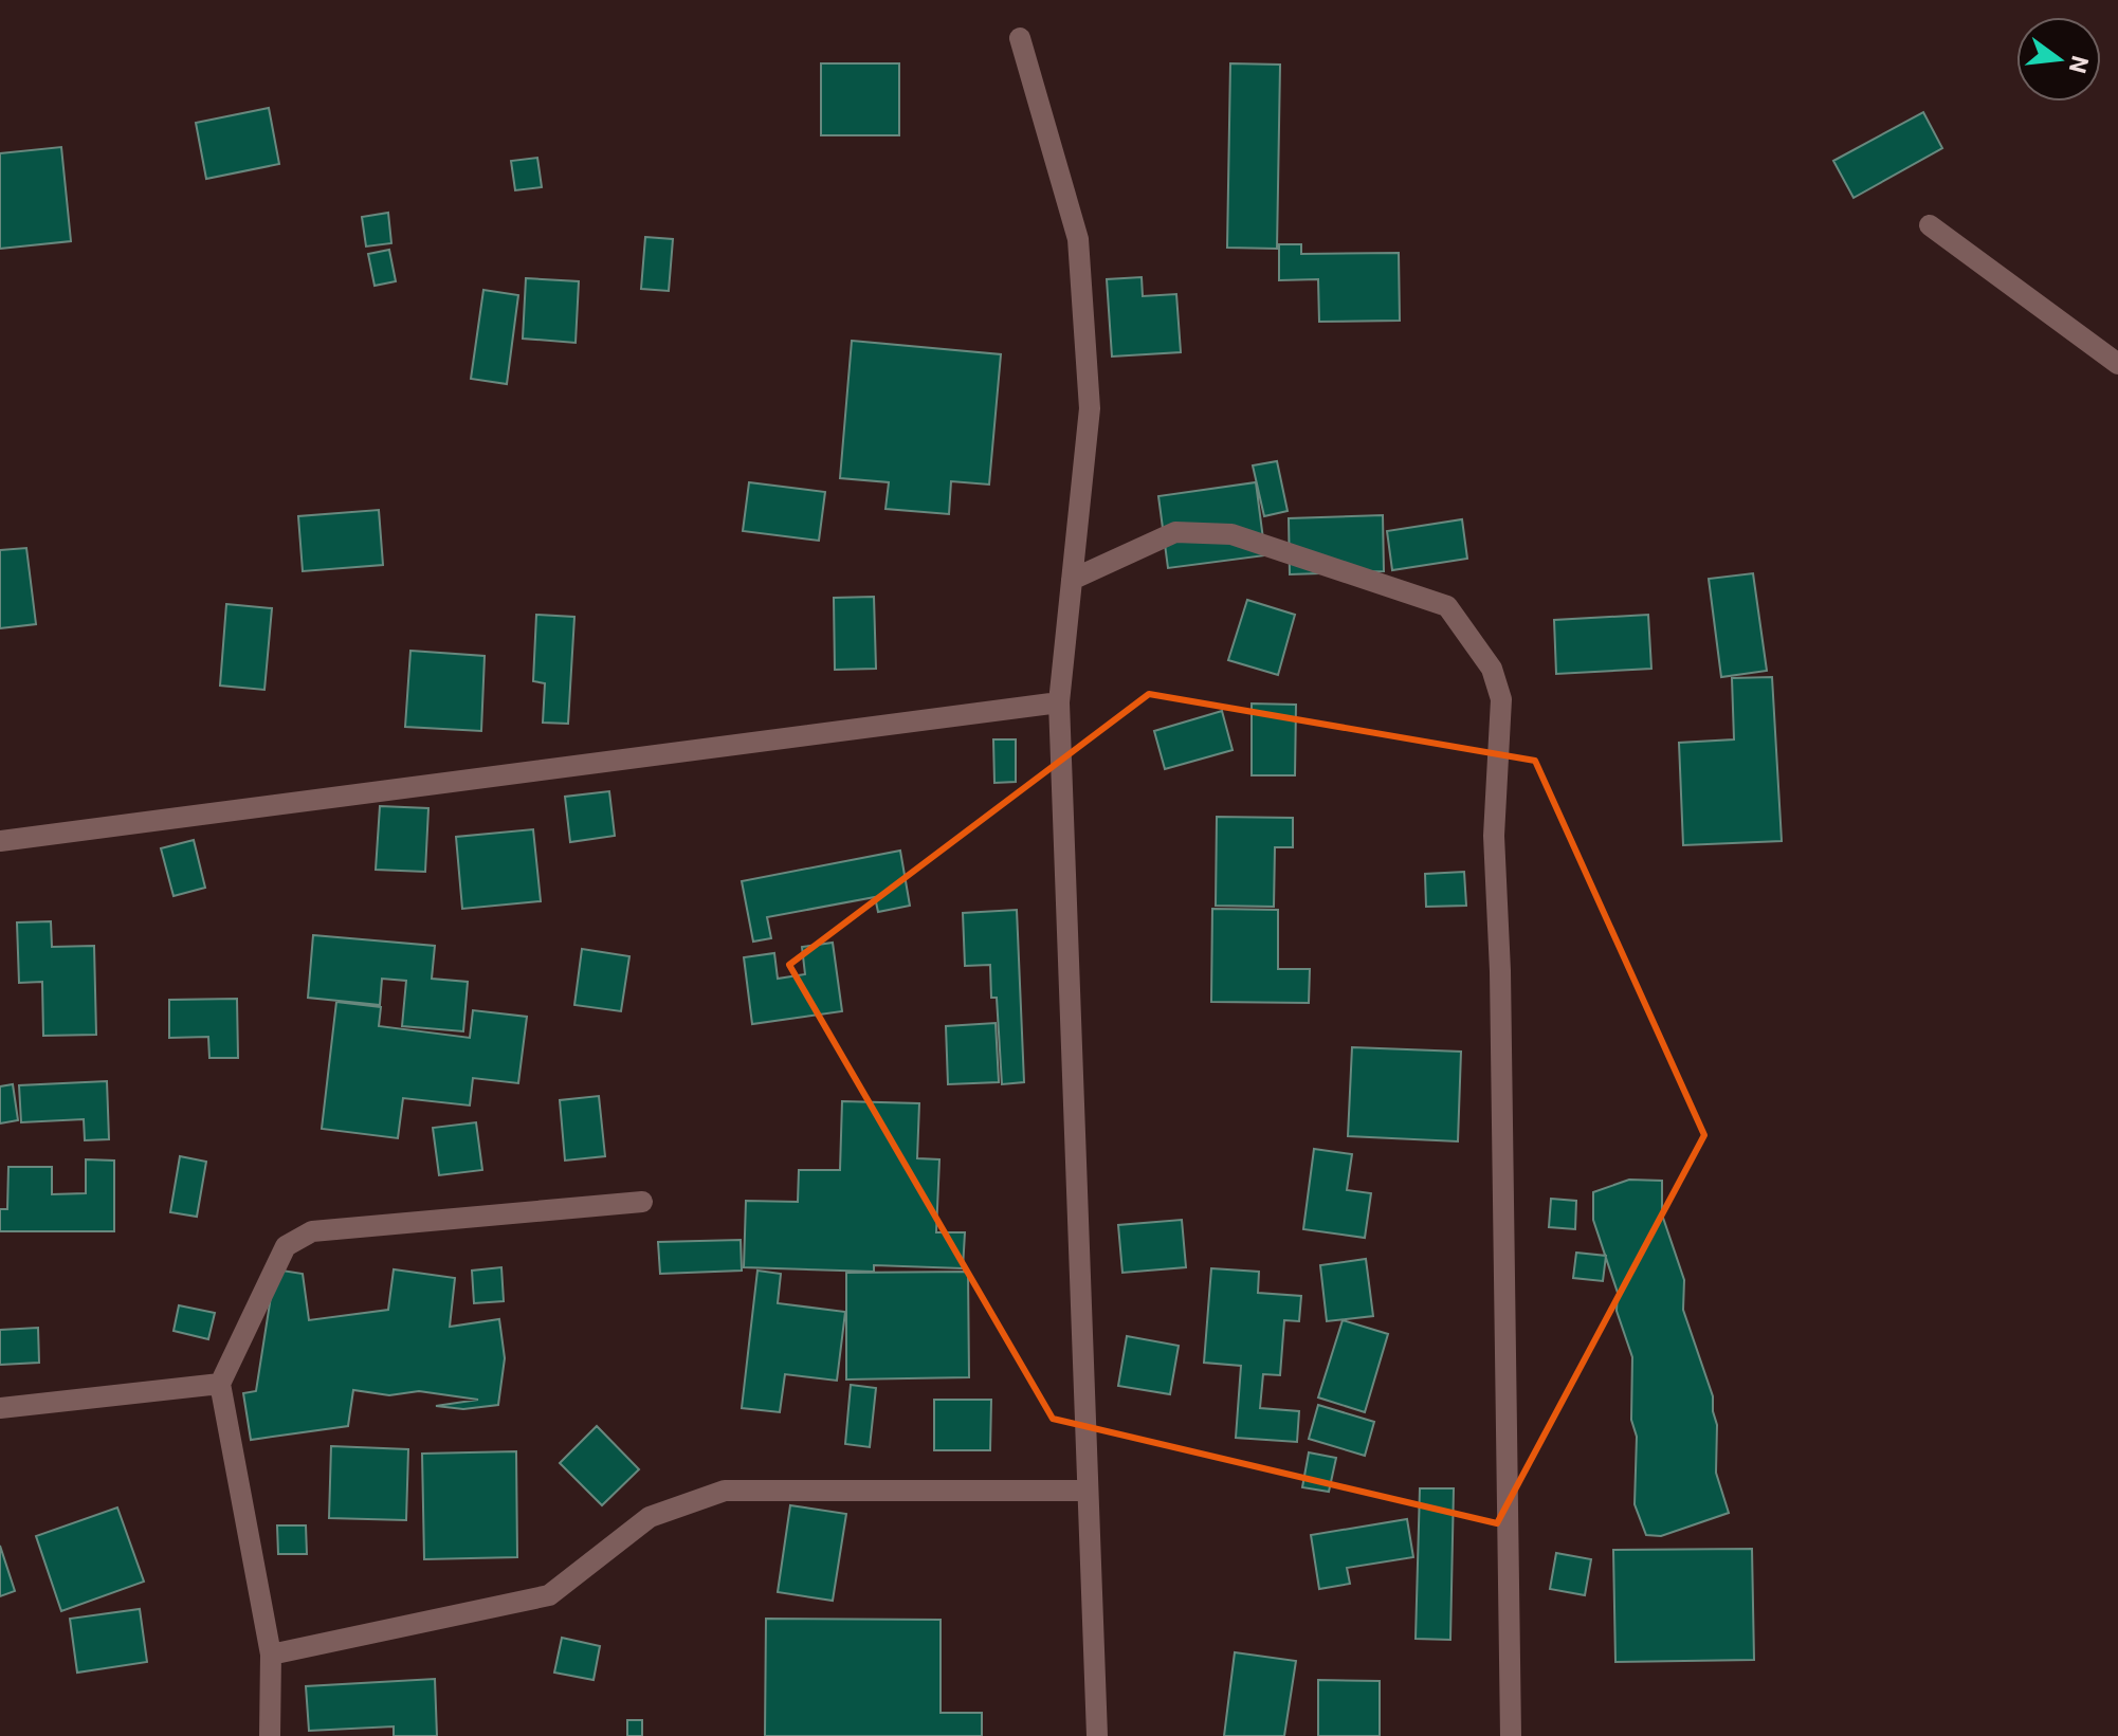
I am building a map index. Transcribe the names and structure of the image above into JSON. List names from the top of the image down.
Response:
{
  "north": "right"
}
